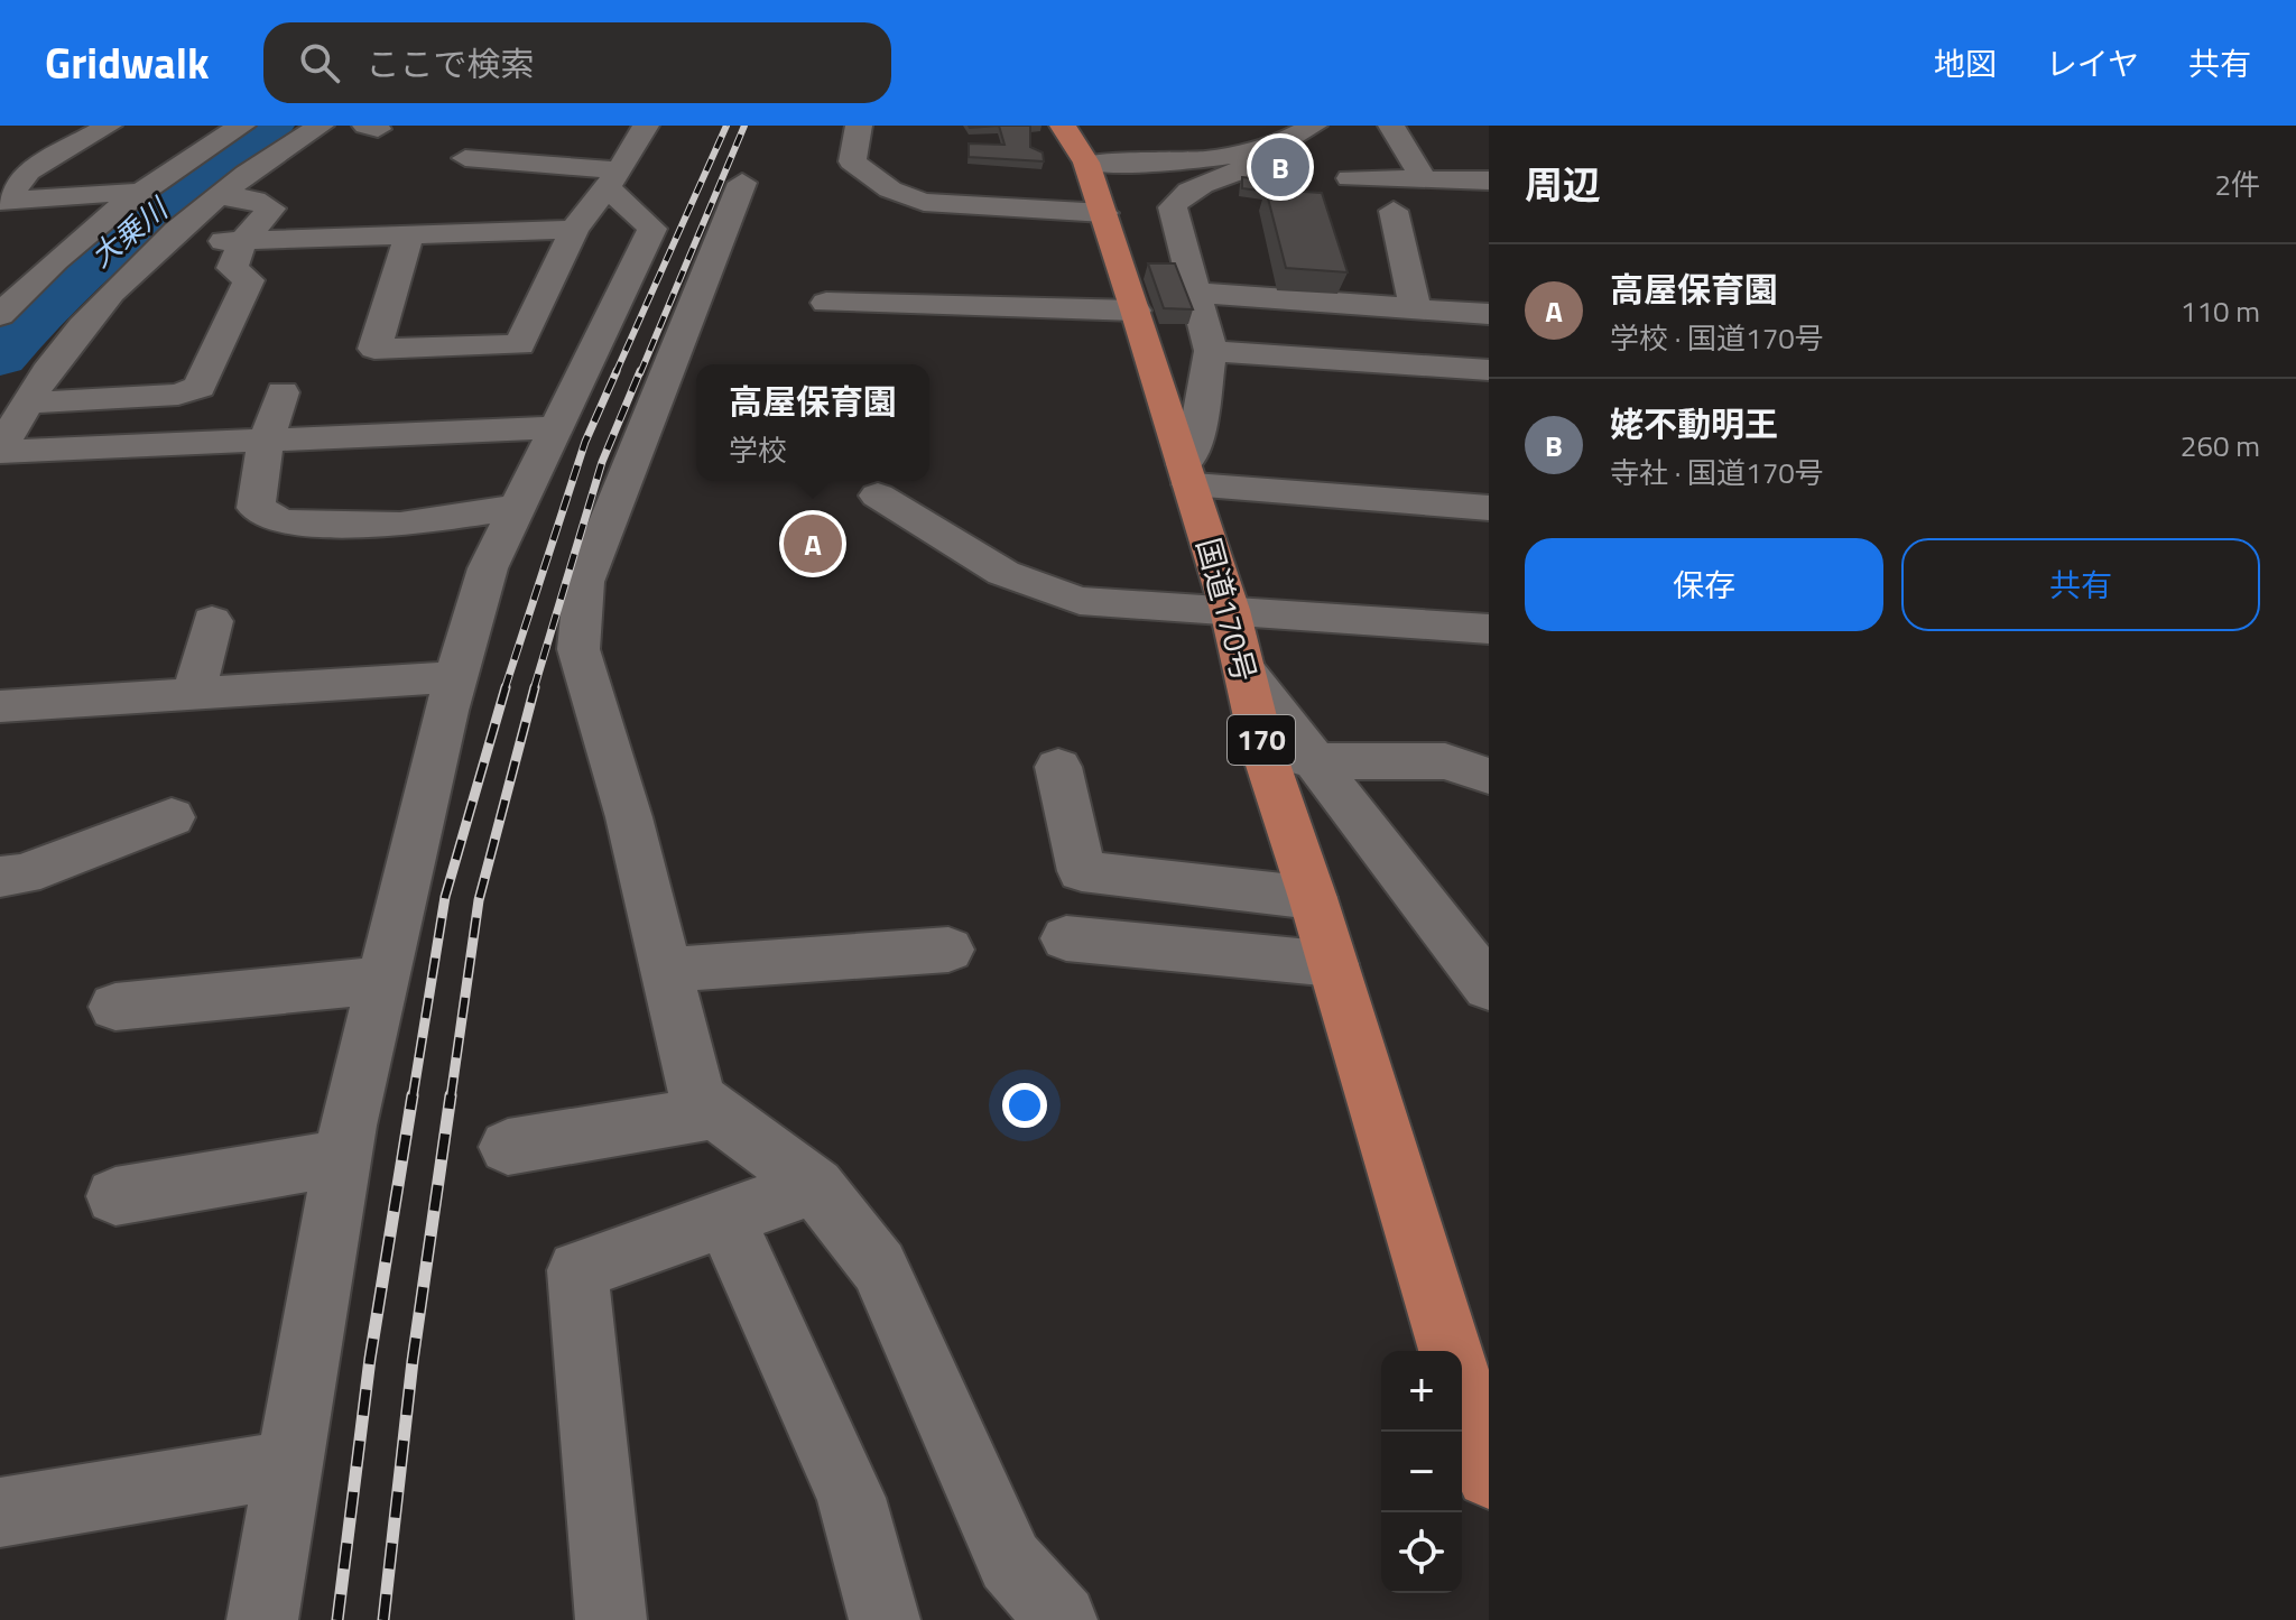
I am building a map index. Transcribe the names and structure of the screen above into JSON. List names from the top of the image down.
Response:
{
  "streets": {
    "highway": ["国道170号", "170"]
  },
  "water": ["大乗川"],
  "page": {
    "header": "Gridwalk",
    "search": "ここで検索",
    "nav": ["地図", "レイヤ", "共有"],
    "heading": ["周辺", "2件"],
    "pins": ["B", "A"],
    "list": [
      {
        "mark": "A",
        "name": "高屋保育園",
        "note": "学校 · 国道170号",
        "value": "110 m"
      },
      {
        "mark": "B",
        "name": "姥不動明王",
        "note": "寺社 · 国道170号",
        "value": "260 m"
      }
    ],
    "popup": ["高屋保育園", "学校"],
    "buttons": ["保存", "共有"],
    "map_buttons": ["+", "−"]
  }
}
